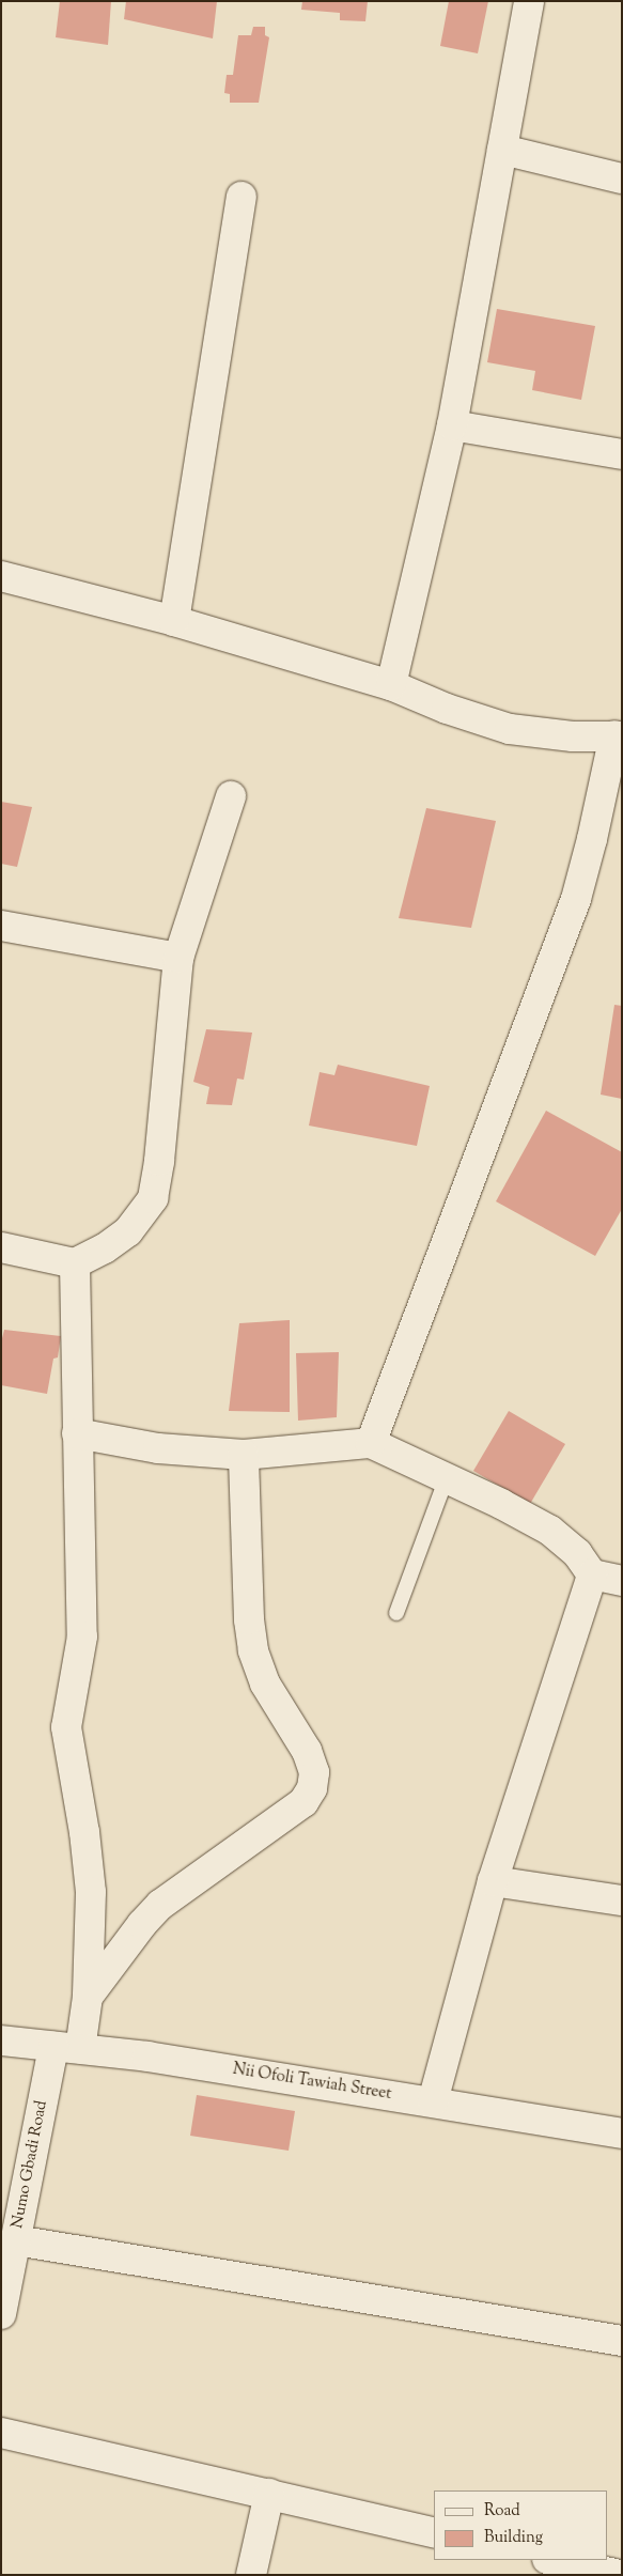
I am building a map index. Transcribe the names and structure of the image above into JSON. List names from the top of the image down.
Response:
{
  "streets": {
    "street": ["Nii Ofoli Tawiah Street", "Numo Gbadi Road"]
  },
  "crossings": [
    ["Nii Ofoli Tawiah Street", "Numo Gbadi Road"]
  ],
  "legend": ["Road", "Building"]
}
